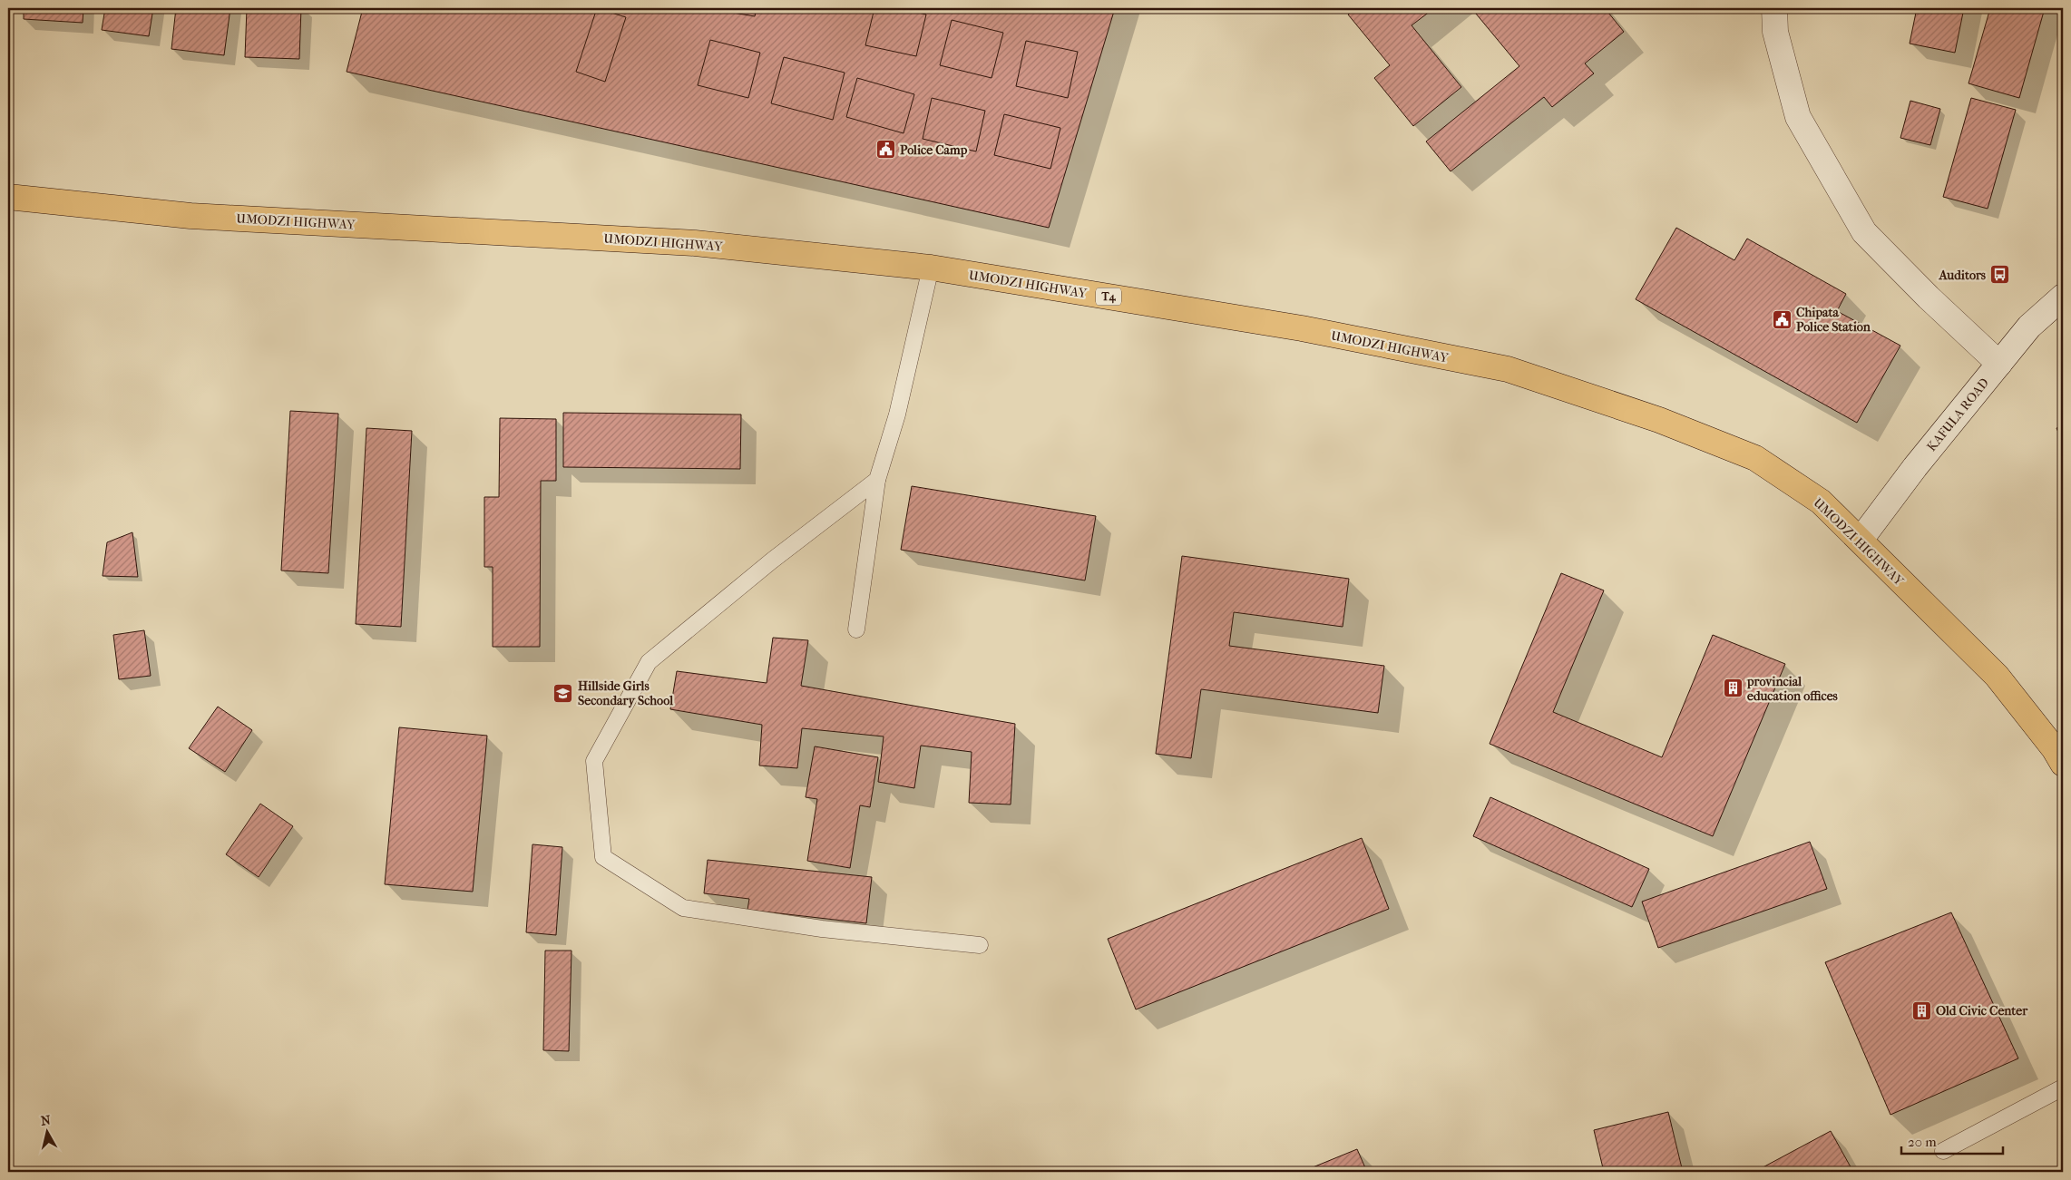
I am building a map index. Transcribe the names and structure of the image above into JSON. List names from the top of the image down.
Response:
{
  "streets": {
    "highway": ["UMODZI HIGHWAY", "T4"],
    "street": ["KAFULA ROAD"]
  },
  "crossings": [
    ["UMODZI HIGHWAY", "KAFULA ROAD"]
  ],
  "places": {
    "public building": ["Police Camp", "Chipata Police Station"],
    "bus stop": ["Auditors"],
    "building": ["provincial education offices", "Old Civic Center"],
    "school or university": ["Hillside Girls Secondary School"]
  },
  "scale_bar": "20 m",
  "north": "top"
}
